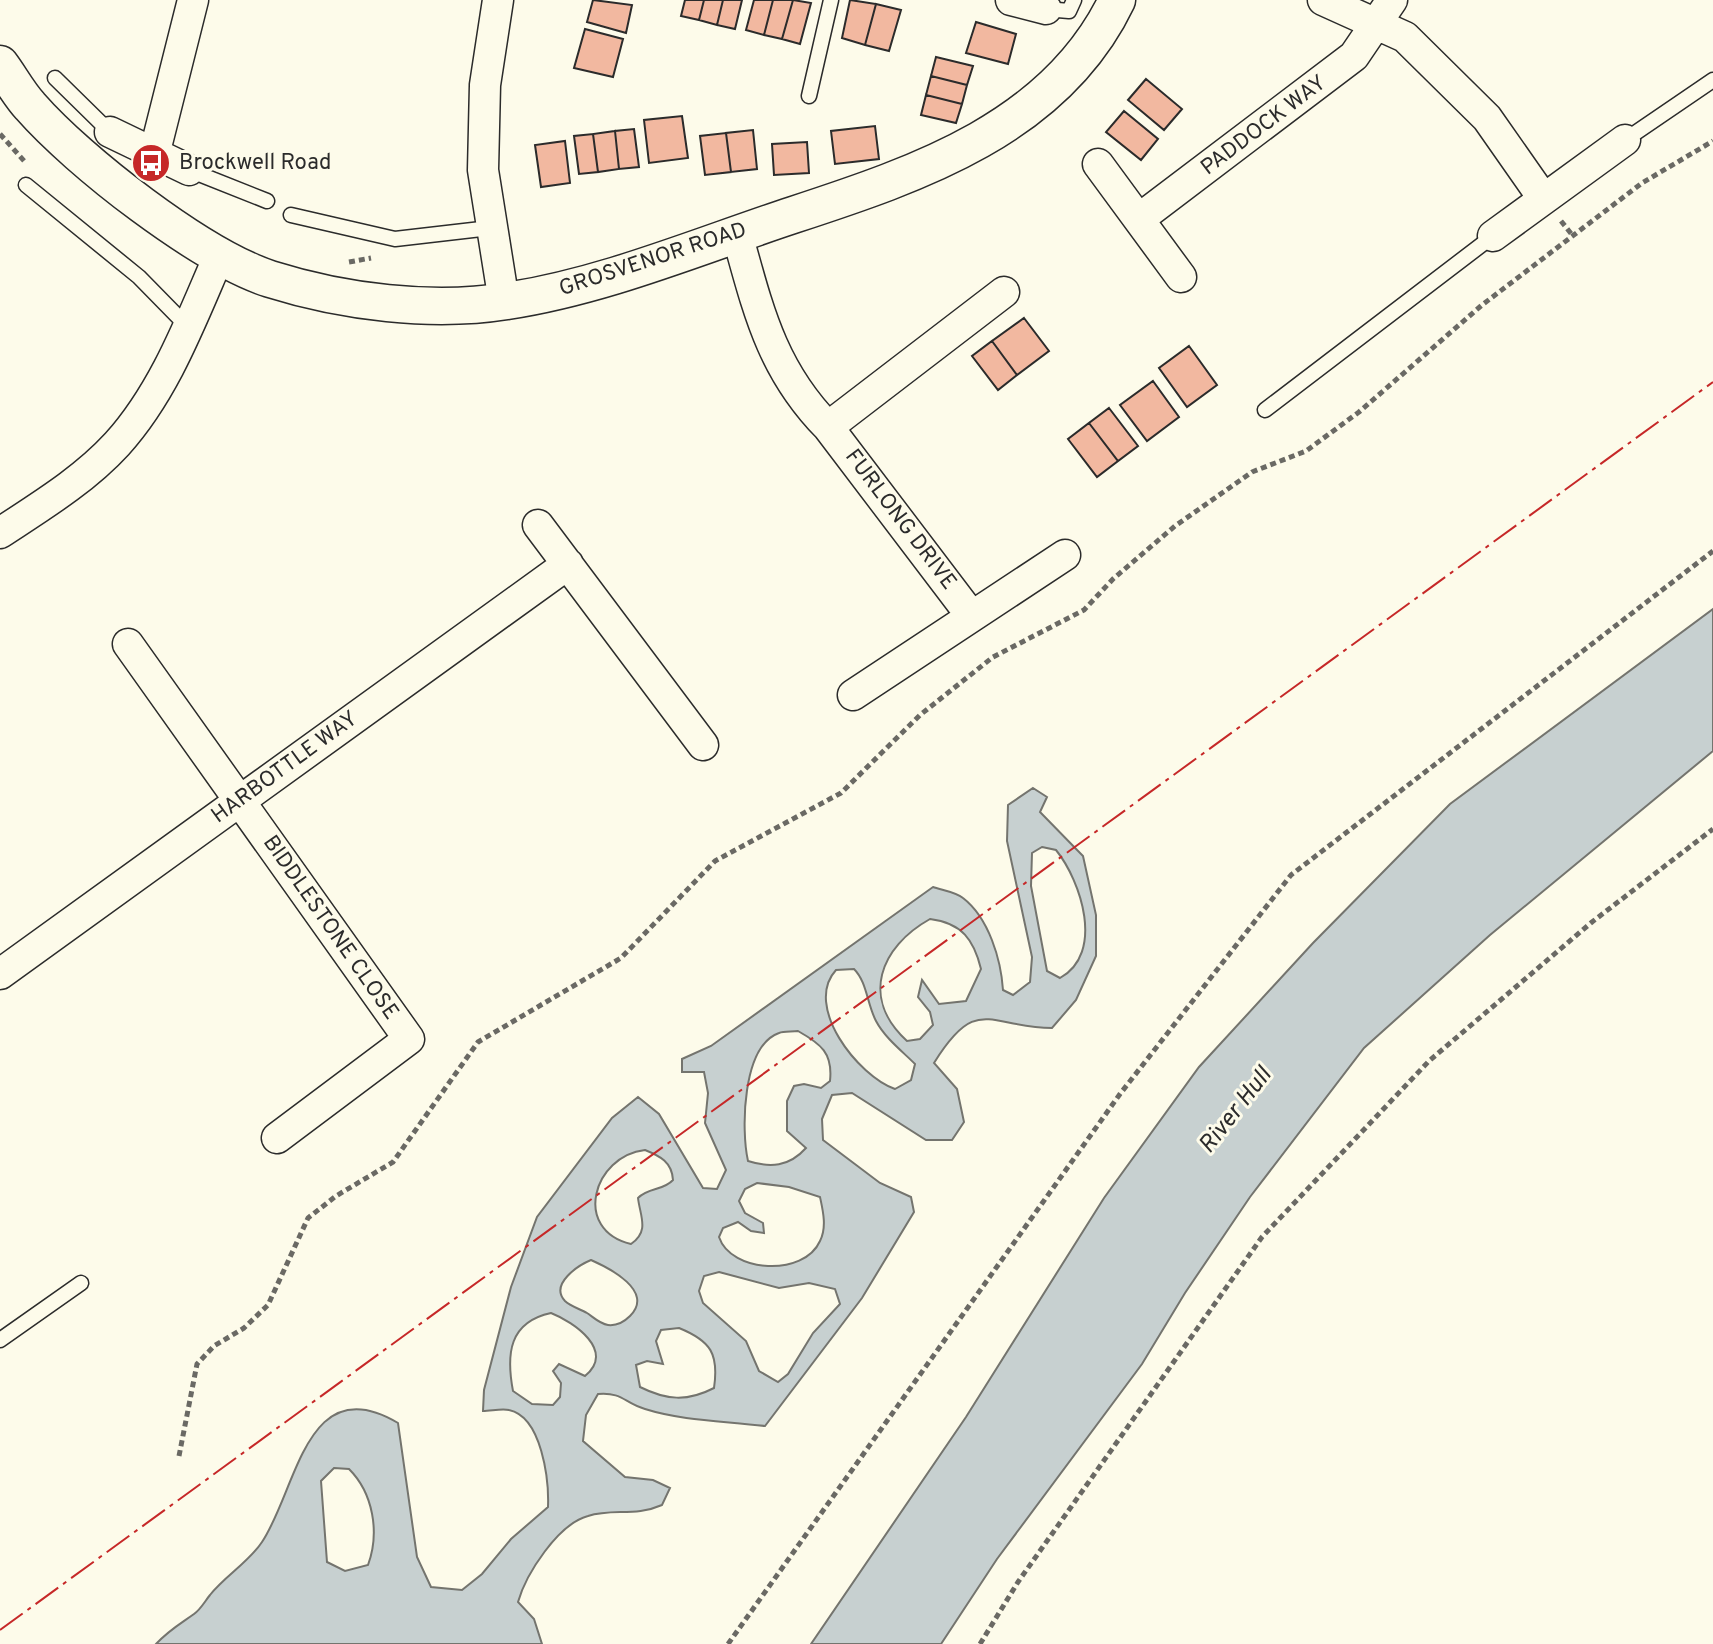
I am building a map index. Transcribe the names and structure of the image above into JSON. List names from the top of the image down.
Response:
{
  "streets": {
    "street": [
      "PADDOCK WAY",
      "GROSVENOR ROAD",
      "FURLONG DRIVE",
      "HARBOTTLE WAY",
      "BIDDLESTONE CLOSE"
    ]
  },
  "crossings": [
    ["GROSVENOR ROAD", "FURLONG DRIVE"],
    ["HARBOTTLE WAY", "BIDDLESTONE CLOSE"]
  ],
  "water": ["River Hull"],
  "places": {
    "bus stop": ["Brockwell Road"]
  }
}
